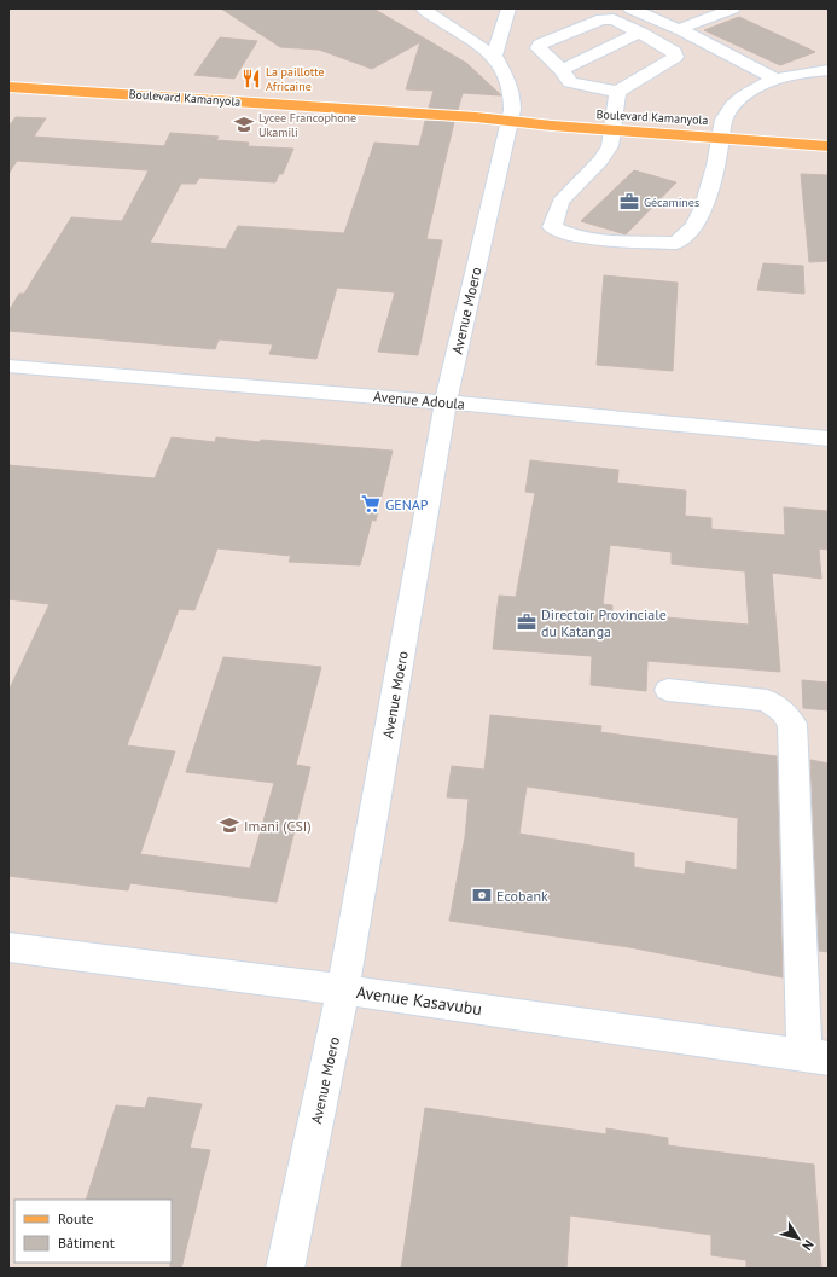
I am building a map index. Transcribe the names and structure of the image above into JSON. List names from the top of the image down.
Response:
{
  "streets": {
    "main road": ["Boulevard Kamanyola"],
    "street": ["Avenue Moero", "Avenue Adoula", "Avenue Kasavubu"]
  },
  "crossings": [
    ["Boulevard Kamanyola", "Avenue Moero"],
    ["Avenue Moero", "Avenue Adoula"],
    ["Avenue Moero", "Avenue Kasavubu"]
  ],
  "places": {
    "restaurant": ["La paillotte Africaine"],
    "school or university": ["Lycee Francophone Ukamili", "Imani (CSI)"],
    "office": ["Gécamines", "Directoir Provinciale du Katanga"],
    "supermarket": ["GENAP"],
    "bank": ["Ecobank"]
  },
  "legend": ["Route", "Bâtiment"],
  "north": "bottom right"
}
